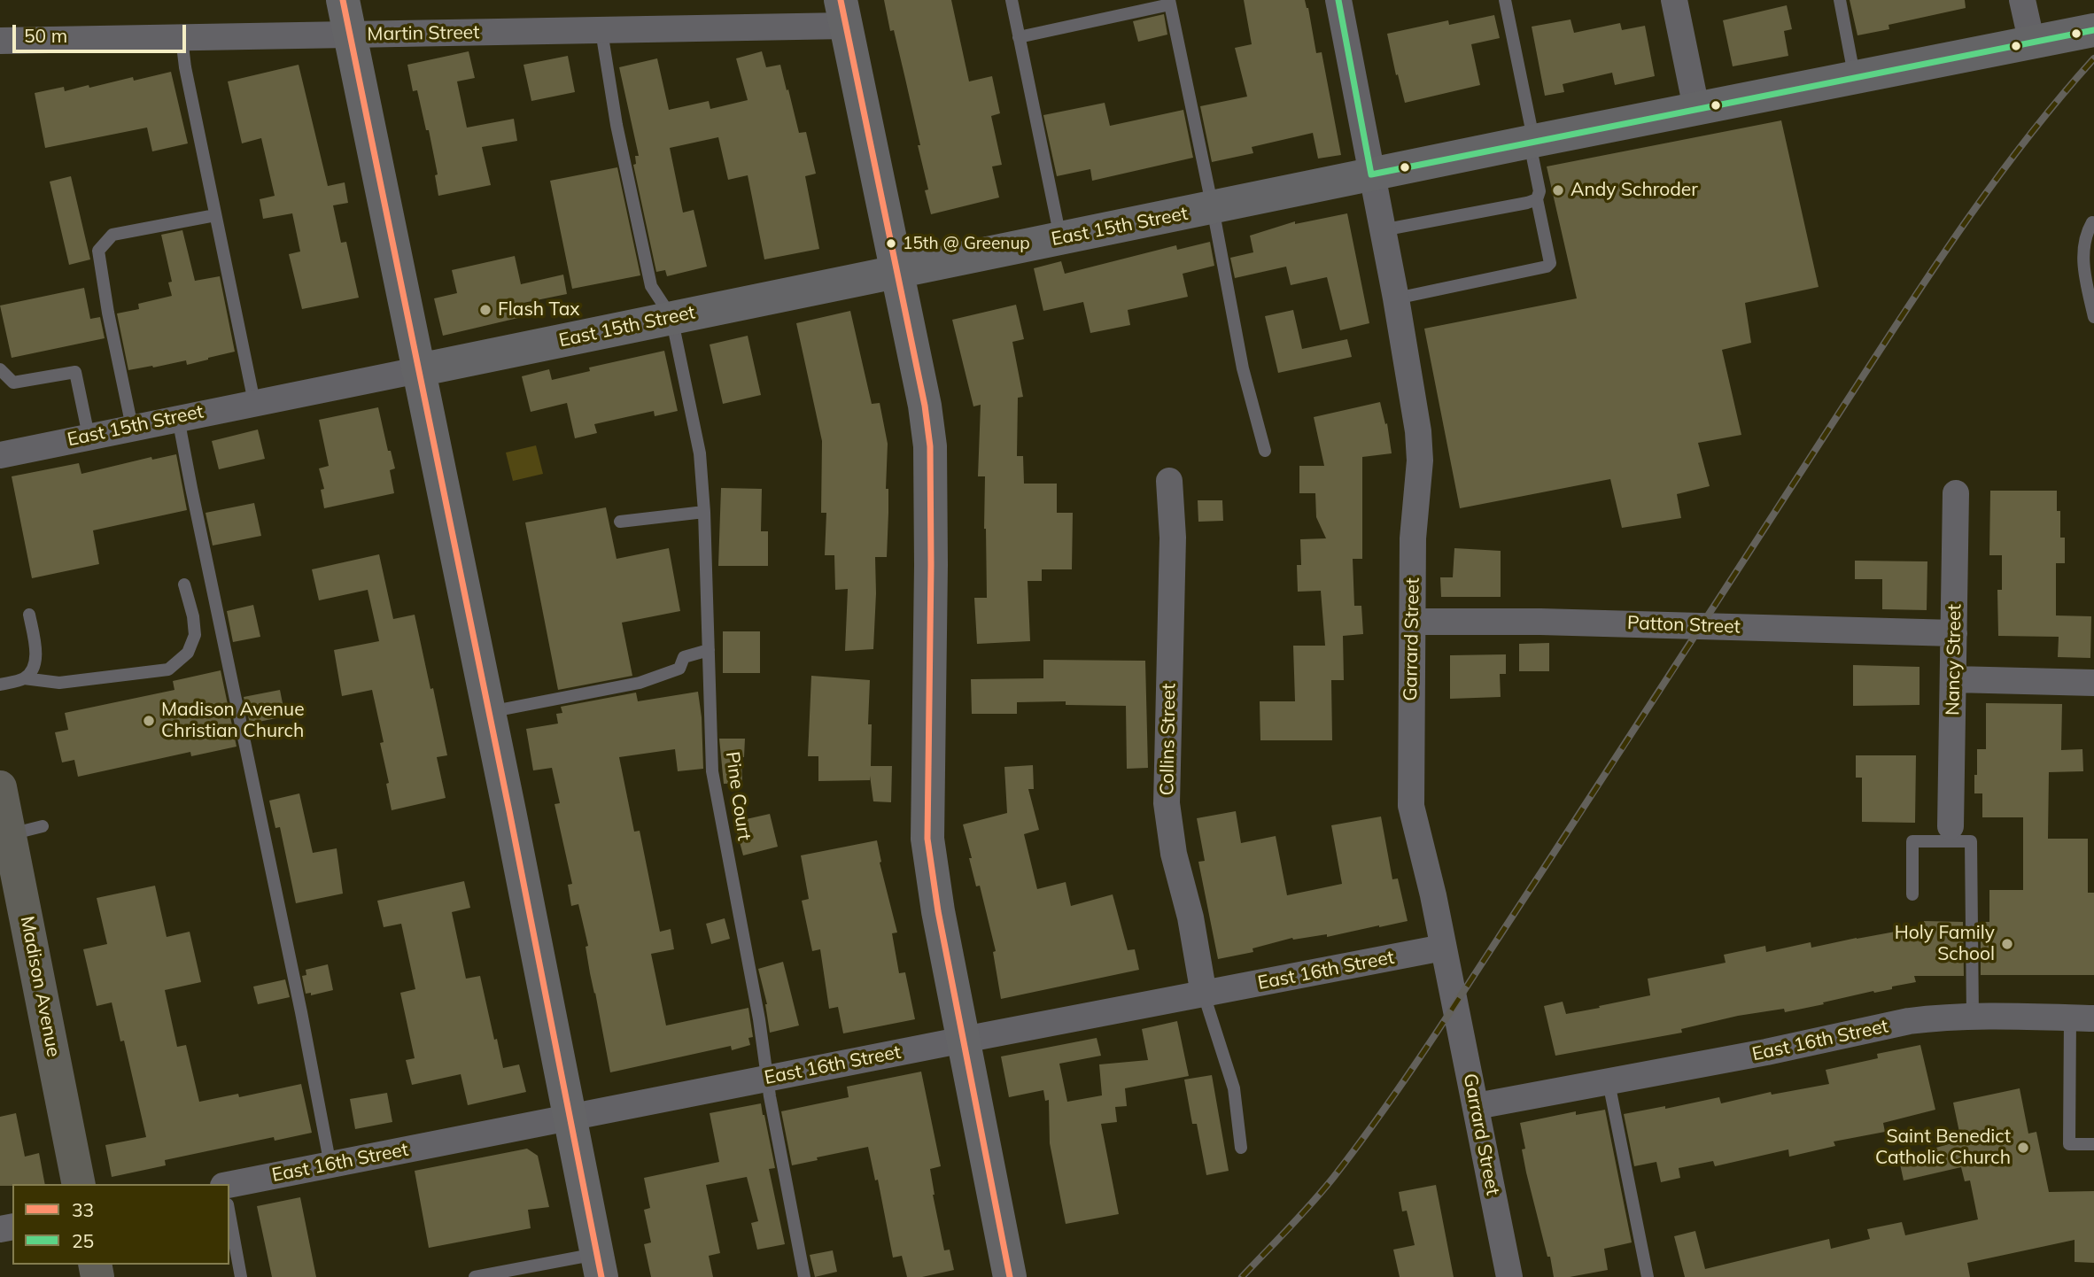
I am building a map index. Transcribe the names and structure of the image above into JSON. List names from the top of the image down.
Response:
{
  "streets": {
    "main road": ["East 15th Street", "Madison Avenue"],
    "street": [
      "Martin Street",
      "Patton Street",
      "Garrard Street",
      "Nancy Street",
      "Collins Street",
      "East 16th Street"
    ],
    "lane": ["Pine Court"]
  },
  "crossings": [
    ["East 15th Street", "Garrard Street"],
    ["East 15th Street", "Pine Court"],
    ["Patton Street", "Garrard Street"],
    ["Patton Street", "Nancy Street"],
    ["Garrard Street", "East 16th Street"],
    ["Collins Street", "East 16th Street"],
    ["Pine Court", "East 16th Street"]
  ],
  "places": [
    "Andy Schroder",
    "15th @ Greenup",
    "Flash Tax",
    "Madison Avenue Christian Church",
    "Holy Family School",
    "Saint Benedict Catholic Church"
  ],
  "lines": ["transit line 33", "transit line 25"],
  "legend": ["33", "25"],
  "scale_bar": "50 m"
}
